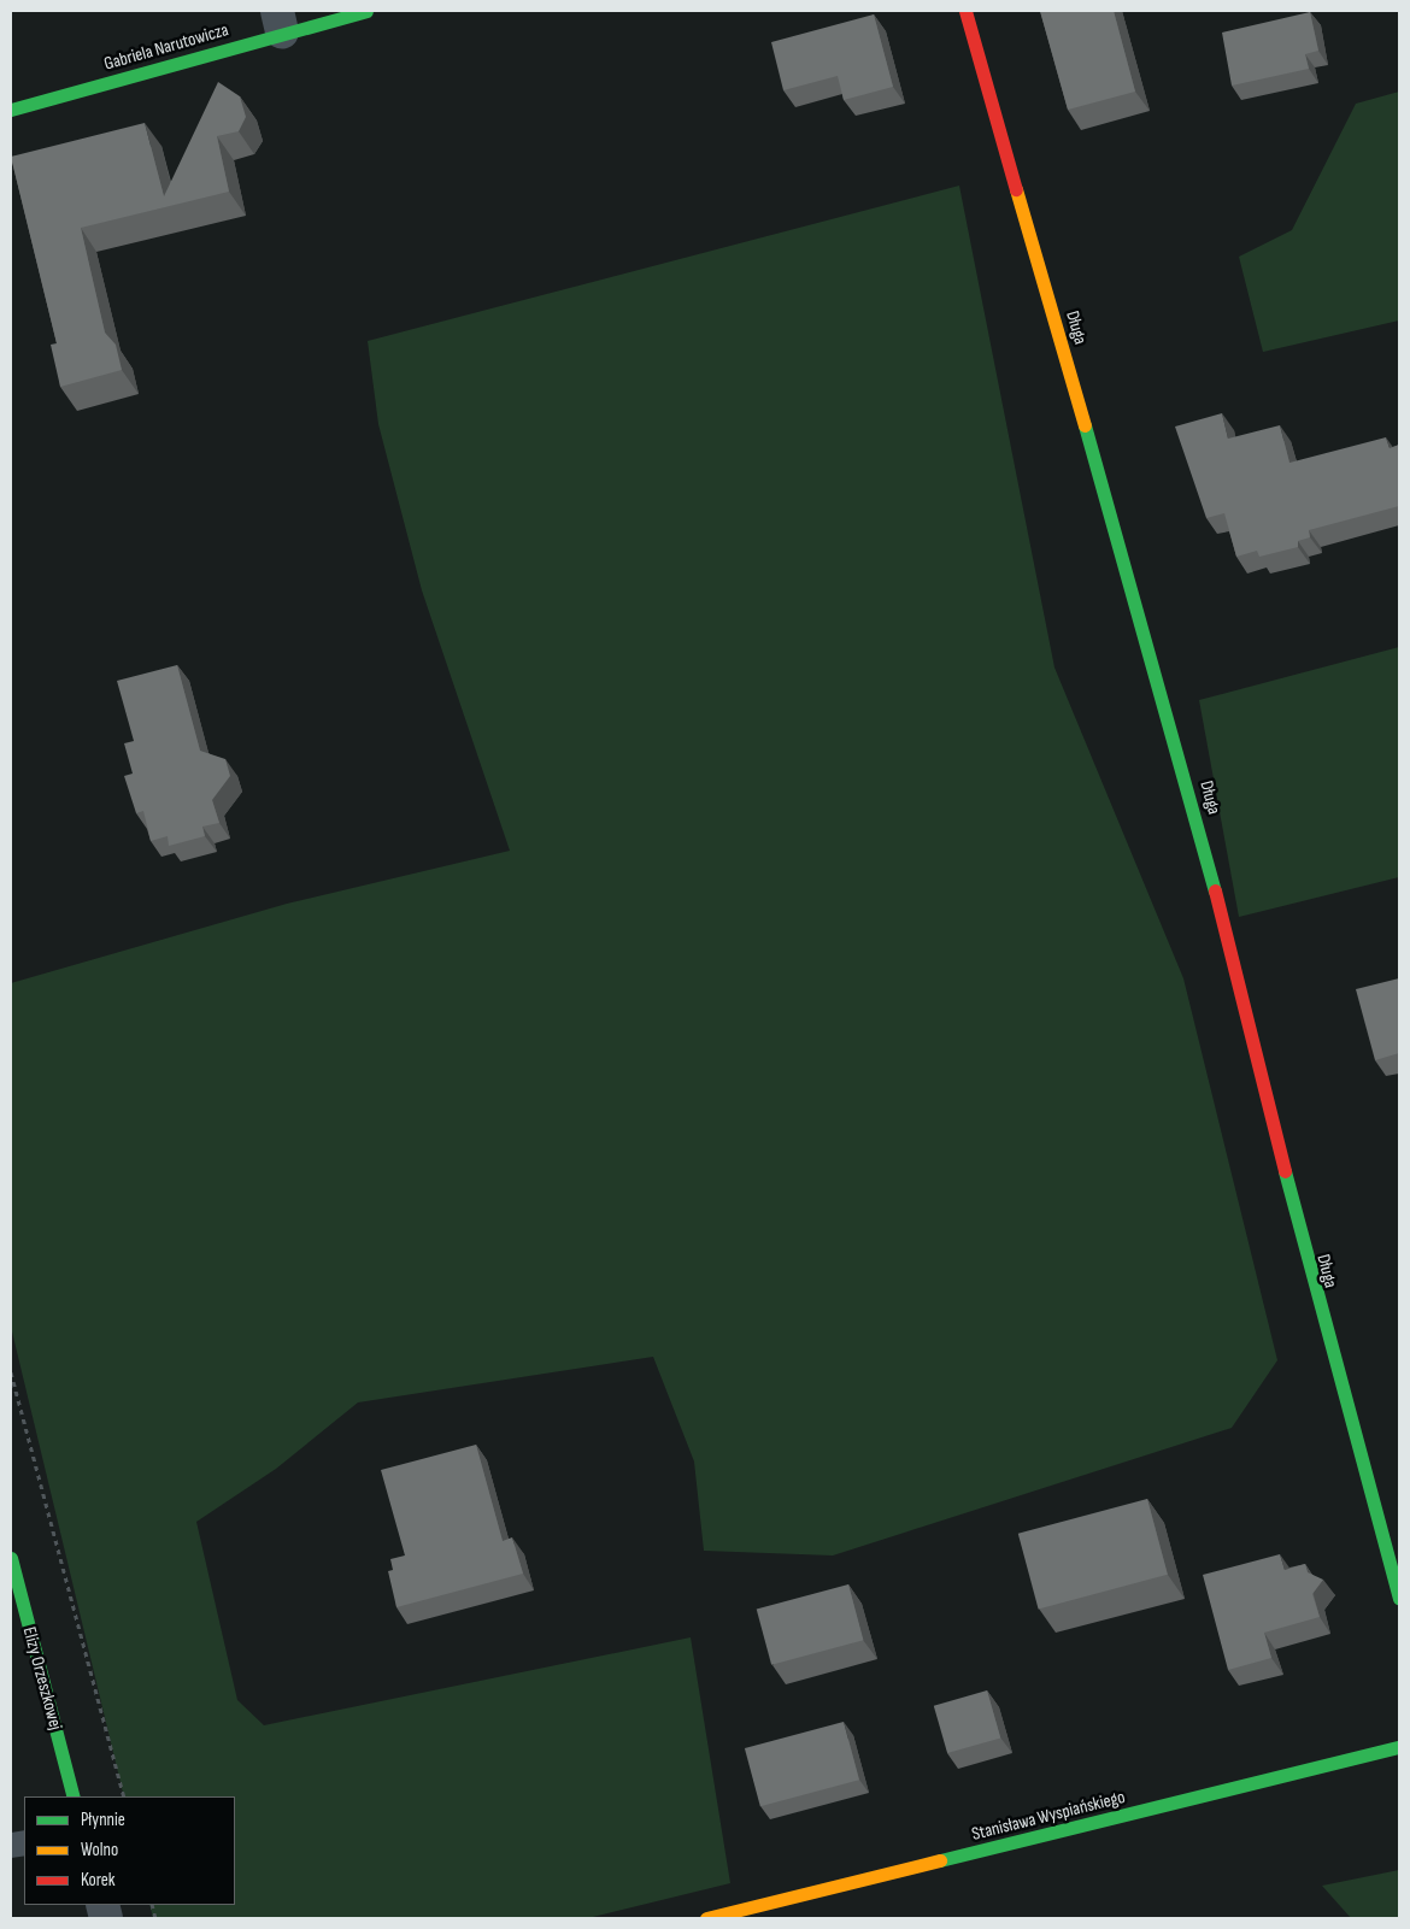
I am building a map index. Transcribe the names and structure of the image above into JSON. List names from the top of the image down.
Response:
{
  "streets": {
    "street": [
      "Gabriela Narutowicza",
      "Długa",
      "Elizy Orzeszkowej",
      "Stanisława Wyspiańskiego"
    ]
  },
  "legend": ["Płynnie", "Wolno", "Korek"]
}
